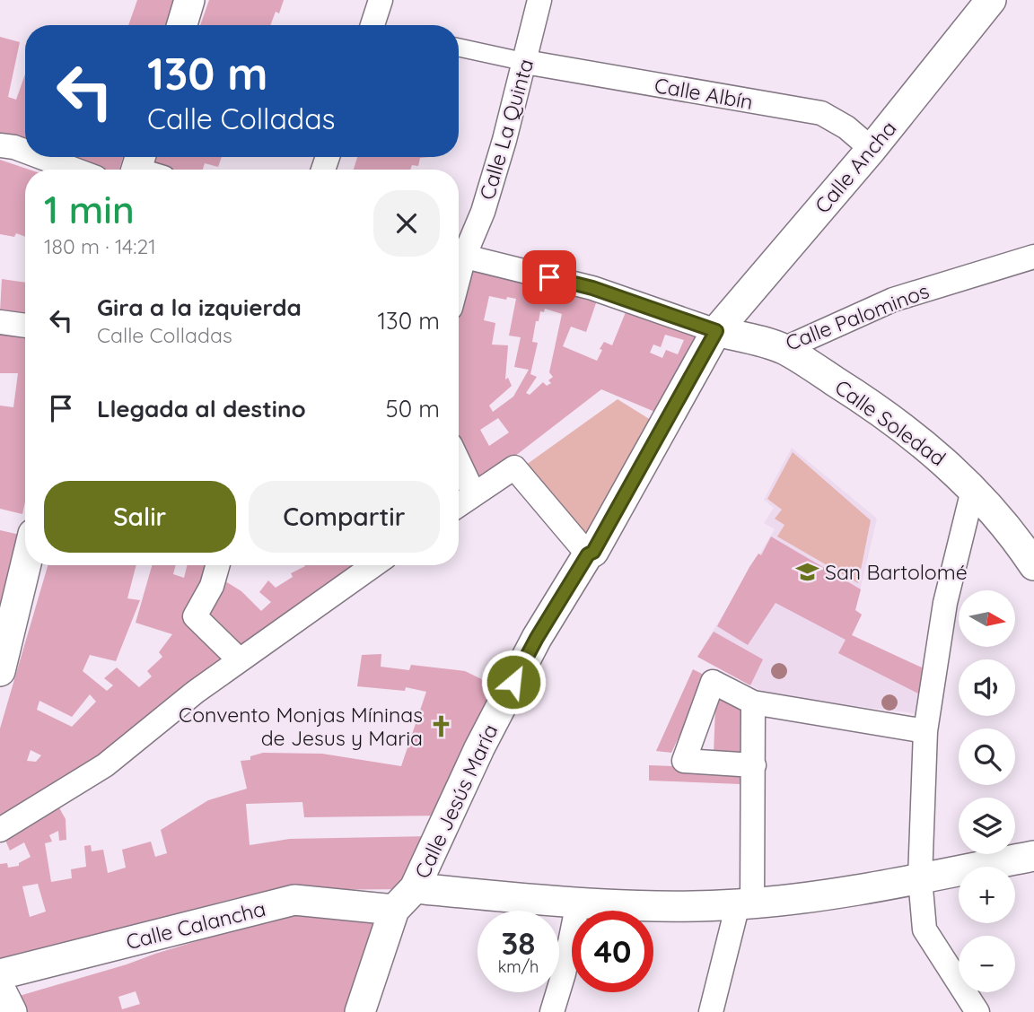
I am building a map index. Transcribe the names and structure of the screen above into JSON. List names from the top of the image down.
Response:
{
  "streets": {
    "street": [
      "Calle Albín",
      "Calle La Quinta",
      "Calle Ancha",
      "Calle Palominos",
      "Calle Soledad",
      "Calle Jesús María",
      "Calle Calancha"
    ]
  },
  "crossings": [
    ["Calle Albín", "Calle La Quinta"],
    ["Calle Albín", "Calle Ancha"],
    ["Calle Ancha", "Calle Palominos"],
    ["Calle Ancha", "Calle Jesús María"],
    ["Calle Palominos", "Calle Soledad"],
    ["Calle Palominos", "Calle Jesús María"],
    ["Calle Jesús María", "Calle Calancha"]
  ],
  "places": {
    "school or university": ["San Bartolomé"],
    "church": ["Convento Monjas Míninas de Jesus y Maria"]
  },
  "north": "right",
  "page": {
    "turn": ["130 m", "Calle Colladas"],
    "heading": ["1 min", "180 m · 14:21"],
    "list": [
      {
        "name": "Gira a la izquierda",
        "note": "Calle Colladas",
        "value": "130 m"
      },
      {
        "name": "Llegada al destino",
        "value": "50 m"
      }
    ],
    "buttons": ["Salir", "Compartir"],
    "map_buttons": ["+", "−"],
    "speed": "38 km/h",
    "limit": "40"
  }
}
